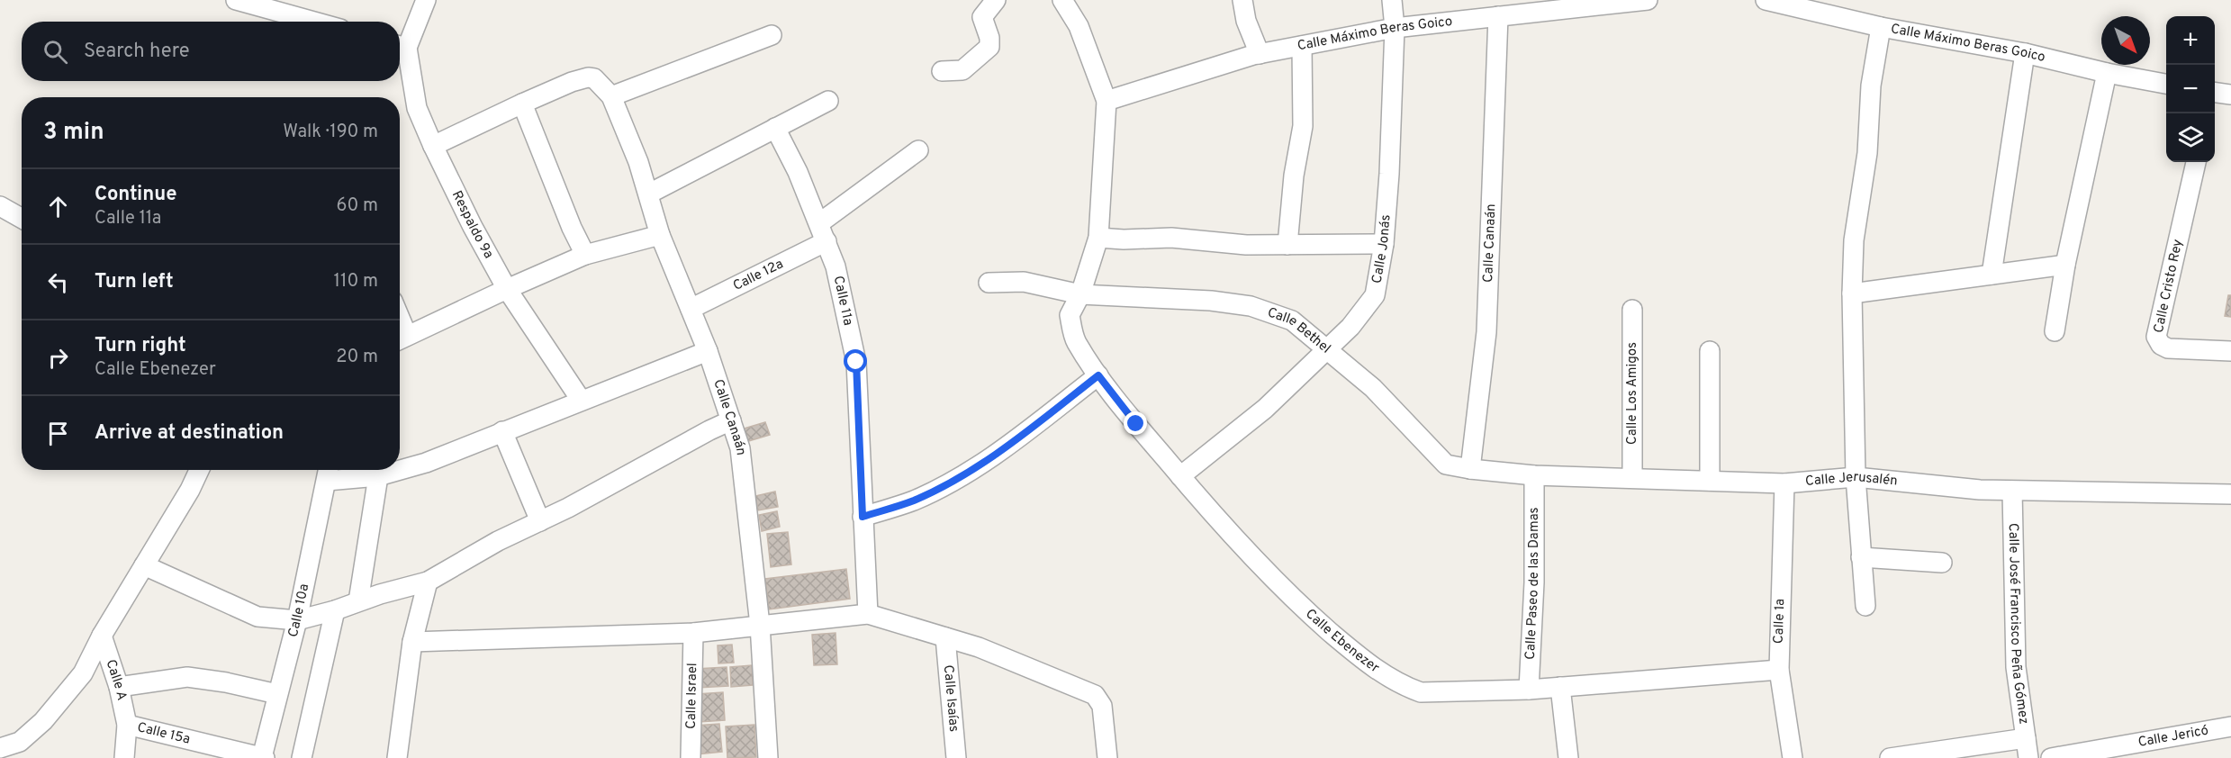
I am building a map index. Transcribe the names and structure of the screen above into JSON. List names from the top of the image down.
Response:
{
  "streets": {
    "street": [
      "Calle Máximo Beras Goico",
      "Respaldo 9a",
      "Calle Canaán",
      "Calle Jonás",
      "Calle 12a",
      "Calle Cristo Rey",
      "Calle 11a",
      "Calle Bethel",
      "Calle Los Amigos",
      "Calle Jerusalén",
      "Calle Paseo de las Damas",
      "Calle 10a",
      "Calle 1a",
      "Calle José Francisco Peña Gómez",
      "Calle Ebenezer",
      "Calle A",
      "Calle Israel",
      "Calle Isaías",
      "Calle 15a",
      "Calle Jericó"
    ]
  },
  "crossings": [
    ["Calle Máximo Beras Goico", "Calle Canaán"],
    ["Calle Máximo Beras Goico", "Calle Jonás"],
    ["Calle Máximo Beras Goico", "Calle Ebenezer"],
    ["Calle Canaán", "Calle 12a"],
    ["Calle Canaán", "Calle Bethel"],
    ["Calle Canaán", "Calle Jerusalén"],
    ["Calle Jonás", "Calle Bethel"],
    ["Calle Jonás", "Calle Ebenezer"],
    ["Calle 12a", "Calle 11a"],
    ["Calle Bethel", "Calle Jerusalén"],
    ["Calle Bethel", "Calle Ebenezer"],
    ["Calle Los Amigos", "Calle Jerusalén"],
    ["Calle Jerusalén", "Calle Paseo de las Damas"],
    ["Calle Jerusalén", "Calle 1a"],
    ["Calle Jerusalén", "Calle José Francisco Peña Gómez"],
    ["Calle Paseo de las Damas", "Calle Ebenezer"],
    ["Calle 10a", "Calle 15a"],
    ["Calle 1a", "Calle Ebenezer"],
    ["Calle A", "Calle 15a"]
  ],
  "north": "bottom right",
  "page": {
    "map_buttons": ["+", "−"],
    "search": "Search here",
    "heading": ["3 min", "Walk · 190 m"],
    "list": [
      ["Continue", "Calle 11a", "60 m"],
      ["Turn left", "110 m"],
      ["Turn right", "Calle Ebenezer", "20 m"],
      "Arrive at destination"
    ]
  }
}
